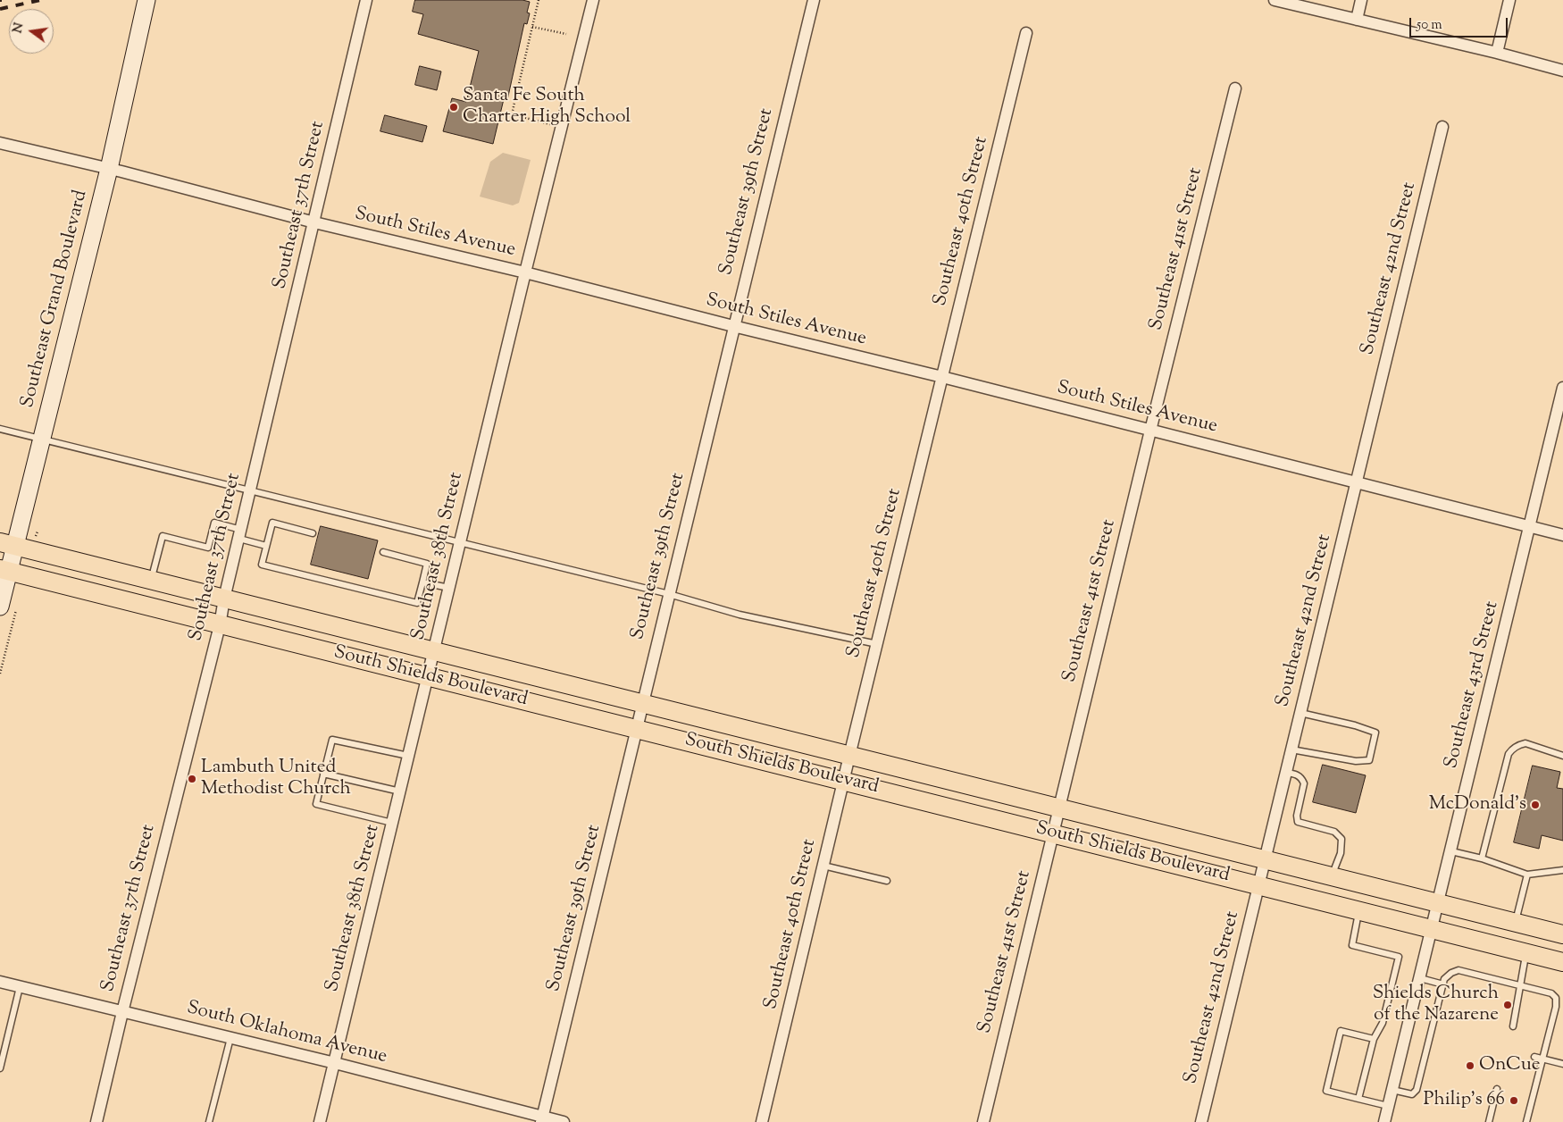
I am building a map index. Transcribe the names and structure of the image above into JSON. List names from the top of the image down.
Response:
{
  "streets": {
    "main road": ["South Shields Boulevard"],
    "street": [
      "Southeast 39th Street",
      "Southeast 37th Street",
      "Southeast 40th Street",
      "South Stiles Avenue",
      "Southeast 41st Street",
      "Southeast 42nd Street",
      "Southeast Grand Boulevard",
      "Southeast 38th Street",
      "Southeast 43rd Street",
      "South Oklahoma Avenue"
    ]
  },
  "crossings": [
    ["Southeast 39th Street", "South Stiles Avenue"],
    ["Southeast 39th Street", "South Shields Boulevard"],
    ["Southeast 39th Street", "South Oklahoma Avenue"],
    ["Southeast 37th Street", "South Stiles Avenue"],
    ["Southeast 37th Street", "South Shields Boulevard"],
    ["Southeast 37th Street", "South Oklahoma Avenue"],
    ["Southeast 40th Street", "South Stiles Avenue"],
    ["Southeast 40th Street", "South Shields Boulevard"],
    ["South Stiles Avenue", "Southeast 41st Street"],
    ["South Stiles Avenue", "Southeast 42nd Street"],
    ["South Stiles Avenue", "Southeast Grand Boulevard"],
    ["South Stiles Avenue", "Southeast 38th Street"],
    ["South Stiles Avenue", "Southeast 43rd Street"],
    ["Southeast 41st Street", "South Shields Boulevard"],
    ["Southeast 42nd Street", "South Shields Boulevard"],
    ["Southeast Grand Boulevard", "South Shields Boulevard"],
    ["Southeast 38th Street", "South Shields Boulevard"],
    ["Southeast 38th Street", "South Oklahoma Avenue"],
    ["South Shields Boulevard", "Southeast 43rd Street"]
  ],
  "places": [
    "Santa Fe South Charter High School",
    "Lambuth United Methodist Church",
    "McDonald's",
    "Shields Church of the Nazarene",
    "OnCue",
    "Philip's 66"
  ],
  "scale_bar": "50 m",
  "north": "left"
}
